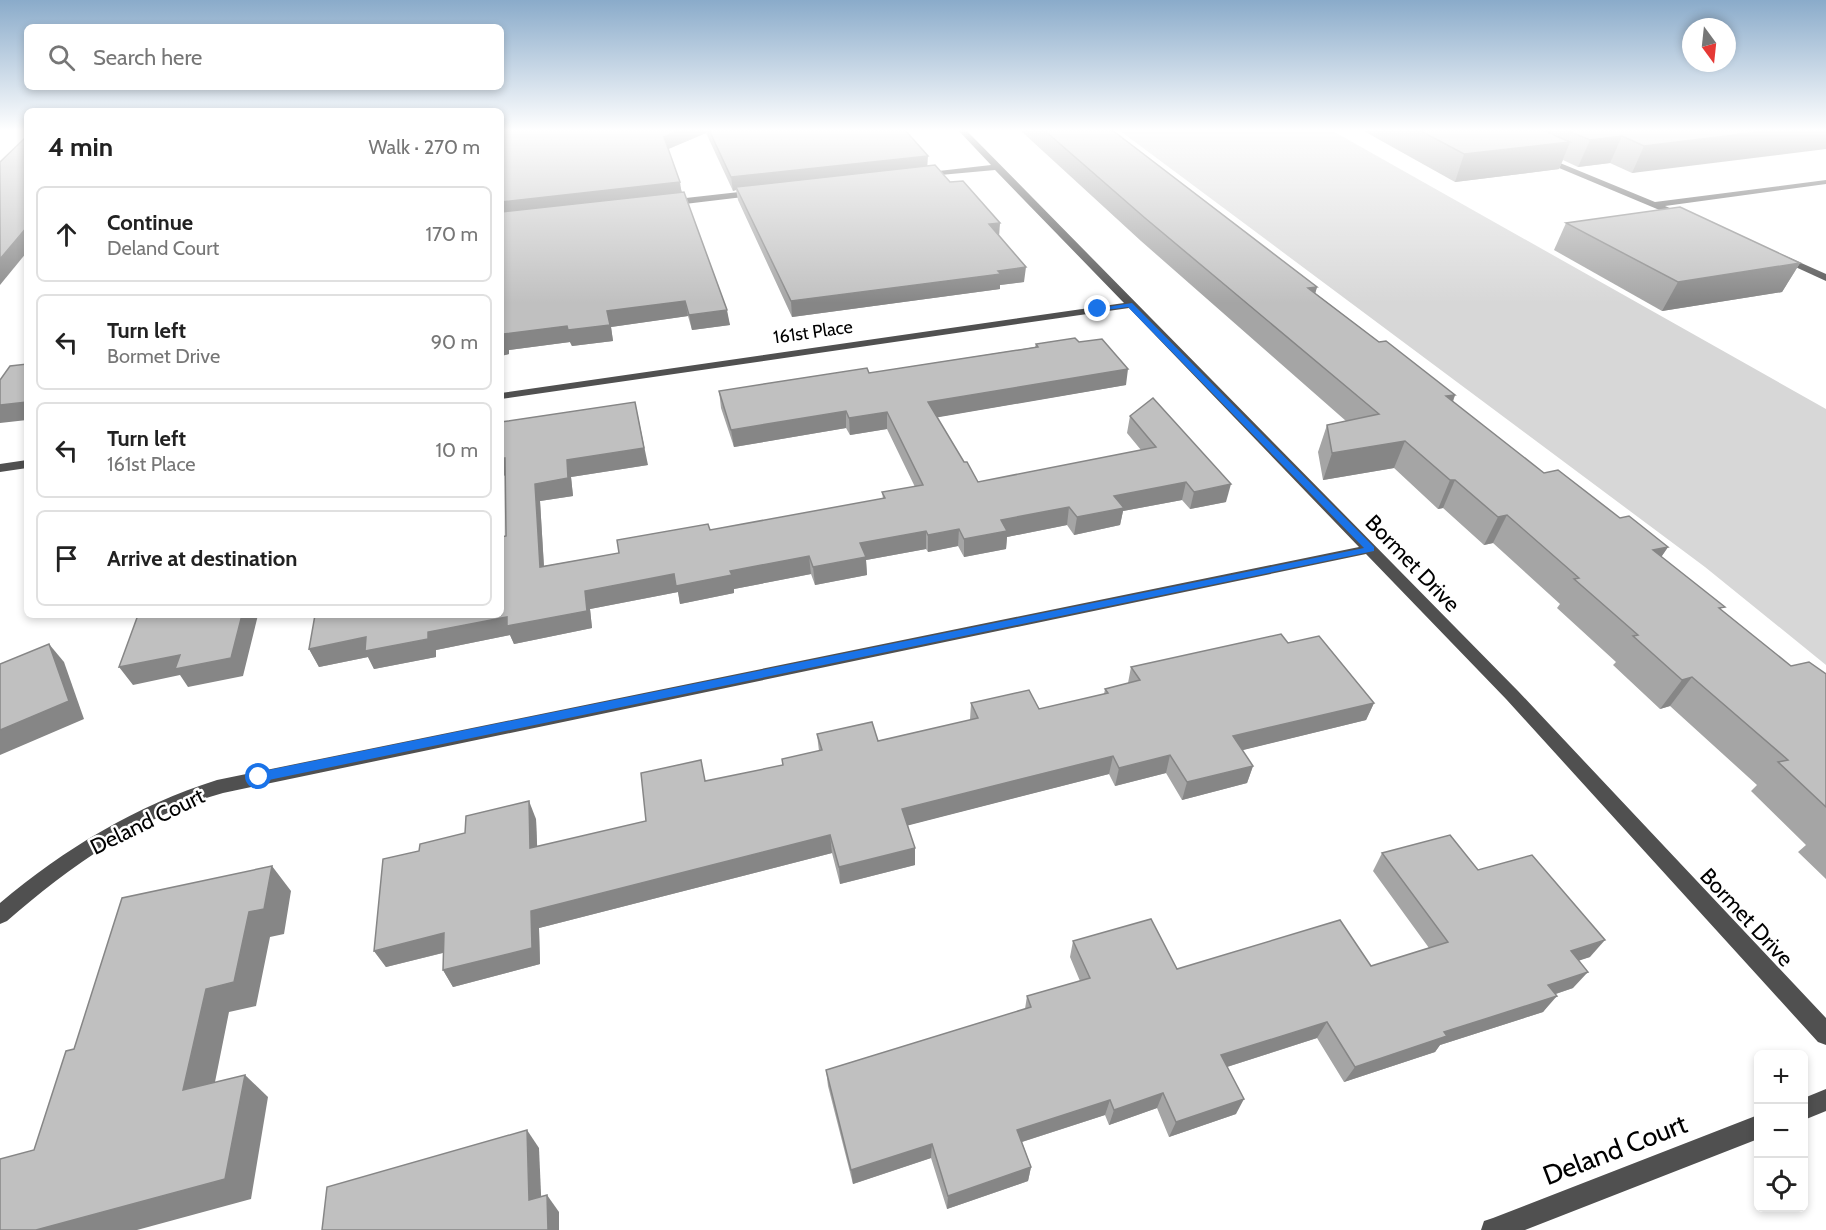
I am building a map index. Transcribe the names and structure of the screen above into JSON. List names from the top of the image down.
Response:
{
  "streets": {
    "street": ["161st Place", "Bormet Drive", "Deland Court"]
  },
  "crossings": [
    ["161st Place", "Bormet Drive"],
    ["Bormet Drive", "Deland Court"]
  ],
  "north": "bottom",
  "page": {
    "search": "Search here",
    "heading": ["4 min", "Walk · 270 m"],
    "list": [
      ["Continue", "Deland Court", "170 m"],
      ["Turn left", "Bormet Drive", "90 m"],
      ["Turn left", "161st Place", "10 m"],
      "Arrive at destination"
    ],
    "map_buttons": ["+", "−"]
  }
}
